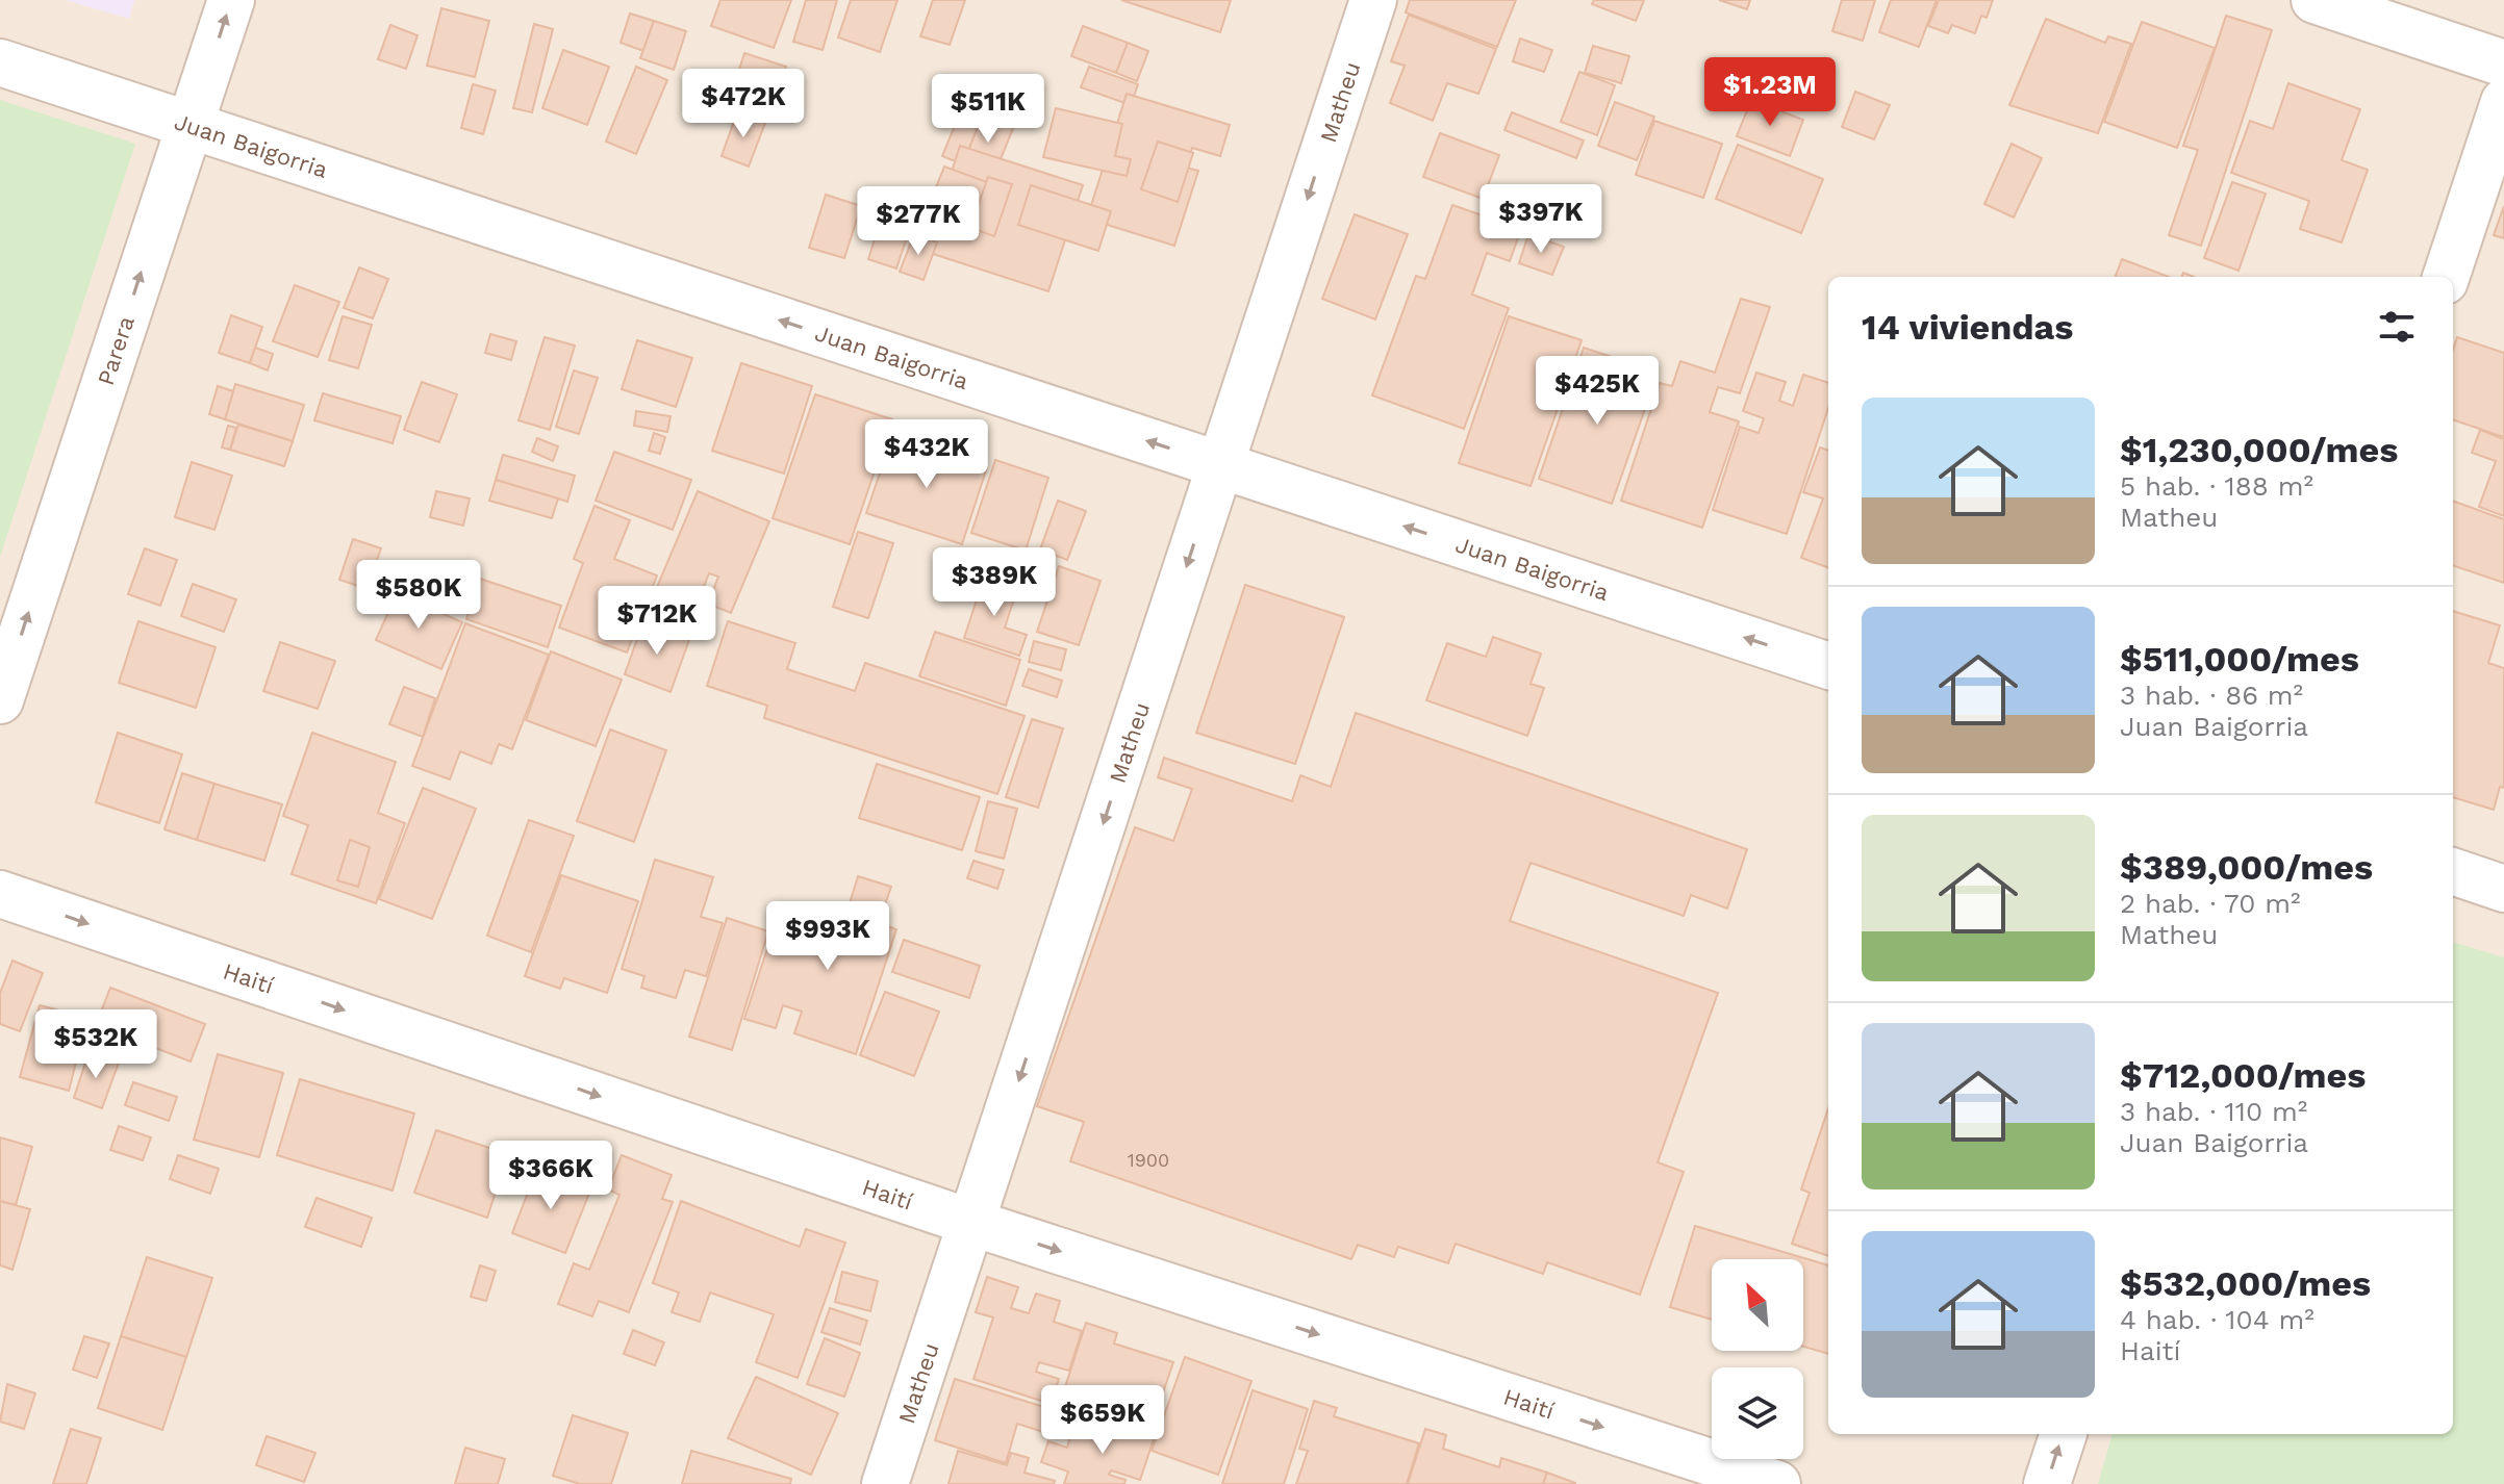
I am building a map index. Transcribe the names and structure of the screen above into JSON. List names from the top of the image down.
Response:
{
  "streets": {
    "street": [
      "Matheu",
      "Juan Baigorria",
      "Parera",
      "Haití"
    ]
  },
  "crossings": [
    ["Matheu", "Juan Baigorria"],
    ["Matheu", "Haití"],
    ["Juan Baigorria", "Parera"]
  ],
  "one_way": [
    "Matheu",
    "Juan Baigorria",
    "Parera",
    "Haití"
  ],
  "house_numbers": ["1900"],
  "north": "top left",
  "page": {
    "price": [
      "$1.23M",
      "$472K",
      "$511K",
      "$397K",
      "$277K",
      "$425K",
      "$432K",
      "$389K",
      "$580K",
      "$712K",
      "$993K",
      "$532K",
      "$366K",
      "$659K"
    ],
    "heading": "14 viviendas",
    "list": [
      {
        "name": "$1,230,000/mes",
        "note": "5 hab. · 188 m² · Matheu"
      },
      {
        "name": "$511,000/mes",
        "note": "3 hab. · 86 m² · Juan Baigorria"
      },
      {
        "name": "$389,000/mes",
        "note": "2 hab. · 70 m² · Matheu"
      },
      {
        "name": "$712,000/mes",
        "note": "3 hab. · 110 m² · Juan Baigorria"
      },
      {
        "name": "$532,000/mes",
        "note": "4 hab. · 104 m² · Haití"
      }
    ]
  }
}
